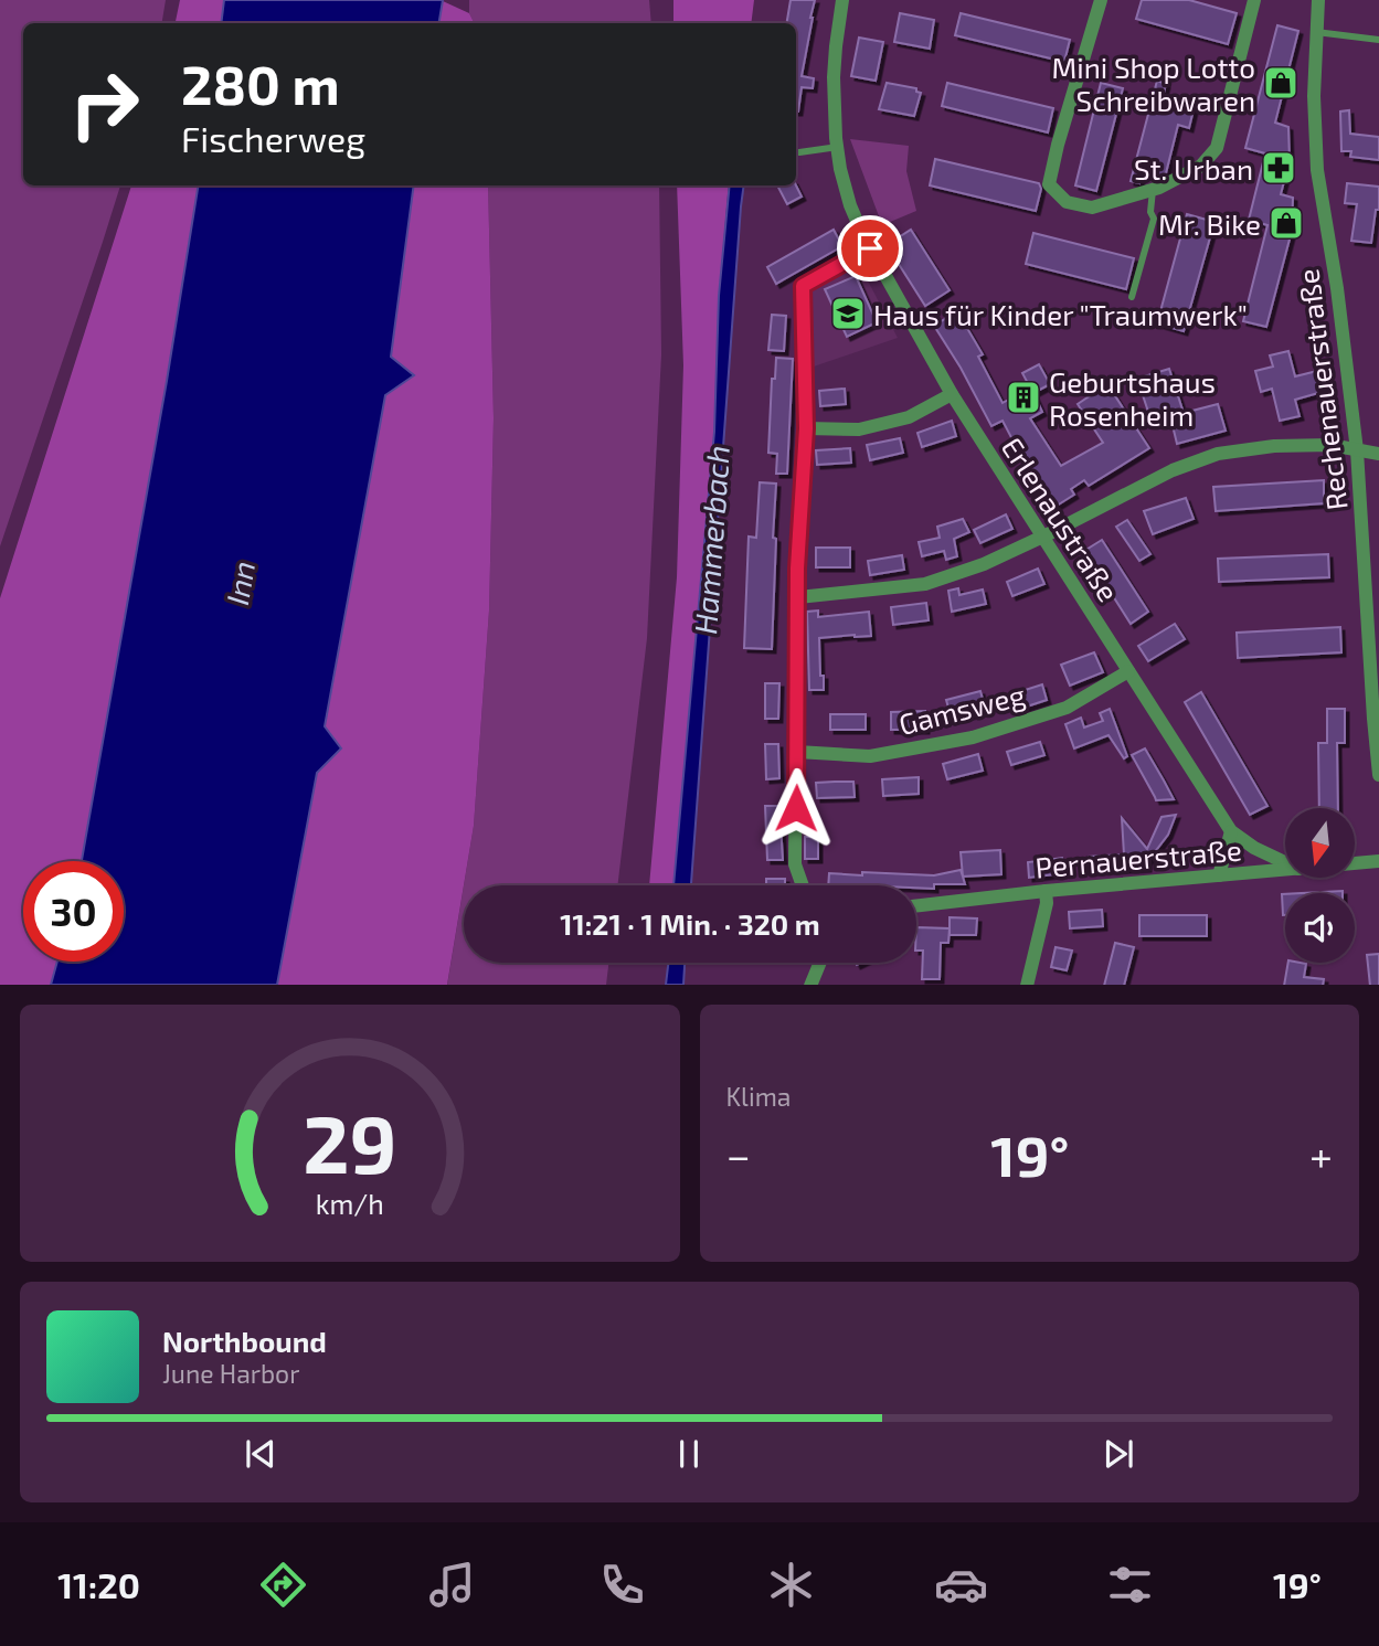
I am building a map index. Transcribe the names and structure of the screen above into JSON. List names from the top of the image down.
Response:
{
  "streets": {
    "street": [
      "Rechenauerstraße",
      "Erlenaustraße",
      "Gamsweg",
      "Pernauerstraße"
    ]
  },
  "crossings": [
    ["Erlenaustraße", "Gamsweg"]
  ],
  "water": ["Hammerbach", "Inn"],
  "places": {
    "shop": ["Mini Shop Lotto Schreibwaren", "Mr. Bike"],
    "pharmacy": ["St. Urban"],
    "school or university": ["Haus für Kinder \"Traumwerk\""],
    "building": ["Geburtshaus Rosenheim"]
  },
  "north": "bottom",
  "page": {
    "turn": ["280 m", "Fischerweg"],
    "limit": "30",
    "trip": "11:21 · 1 Min. · 320 m",
    "tile": "Klima",
    "heat": ["−", "19°", "+"],
    "song": ["Northbound", "June Harbor"],
    "tabs": ["11:20", "19°"],
    "gauge": ["29", "km/h"]
  }
}
